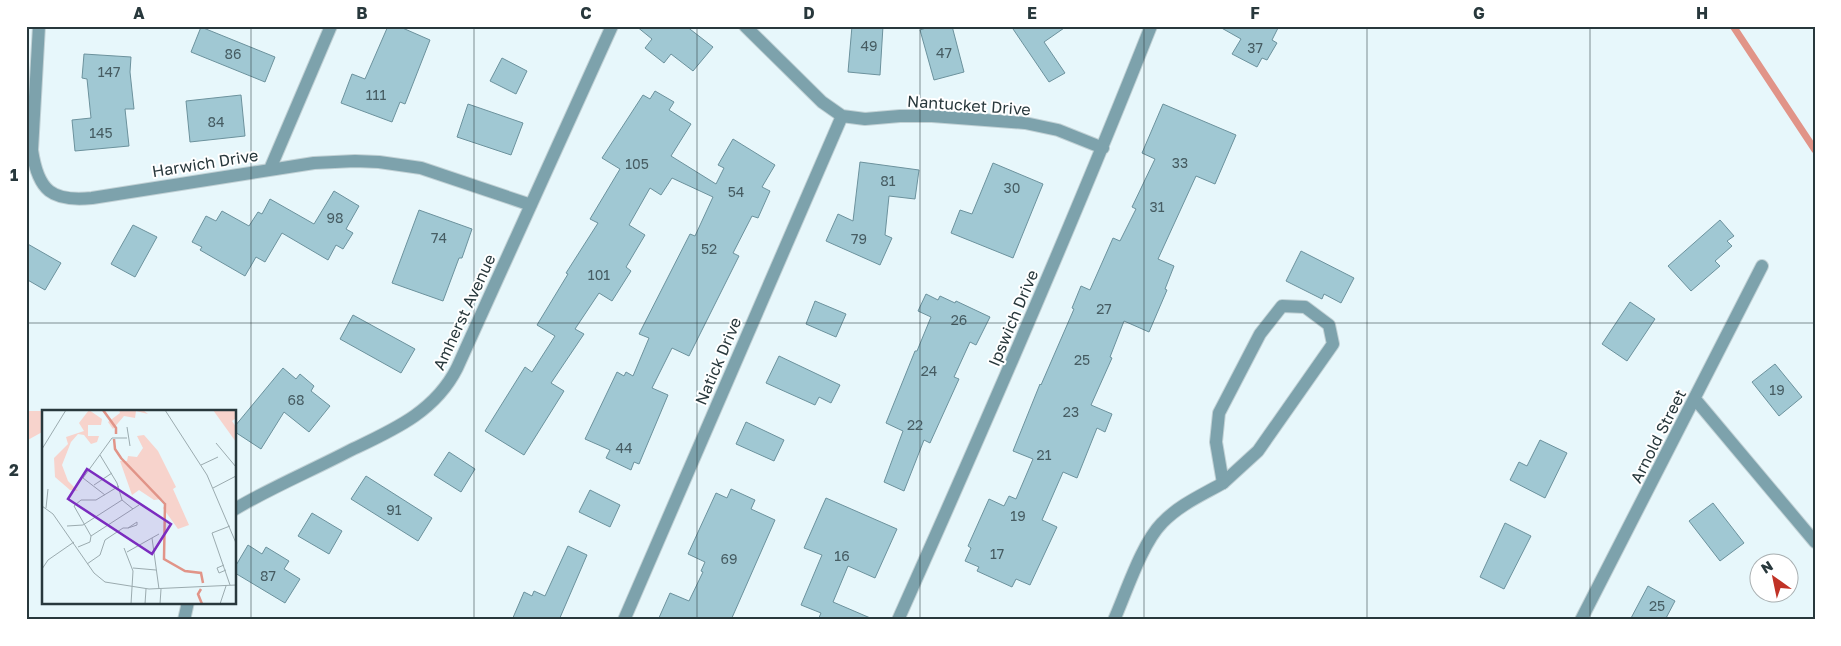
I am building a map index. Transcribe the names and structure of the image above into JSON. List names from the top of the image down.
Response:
{
  "streets": {
    "street": [
      "Nantucket Drive",
      "Harwich Drive",
      "Amherst Avenue",
      "Ipswich Drive",
      "Natick Drive",
      "Arnold Street"
    ]
  },
  "crossings": [
    ["Nantucket Drive", "Ipswich Drive"],
    ["Nantucket Drive", "Natick Drive"],
    ["Harwich Drive", "Amherst Avenue"]
  ],
  "house_numbers": [
    "49",
    "37",
    "47",
    "86",
    "147",
    "111",
    "84",
    "145",
    "33",
    "105",
    "81",
    "30",
    "54",
    "31",
    "98",
    "74",
    "79",
    "52",
    "101",
    "27",
    "26",
    "25",
    "24",
    "19",
    "68",
    "23",
    "22",
    "44",
    "21",
    "91",
    "19",
    "17",
    "16",
    "69",
    "87",
    "25"
  ],
  "north": "top left",
  "grid": {
    "columns": [
      "A",
      "B",
      "C",
      "D",
      "E",
      "F",
      "G",
      "H"
    ],
    "rows": ["1", "2"]
  }
}
